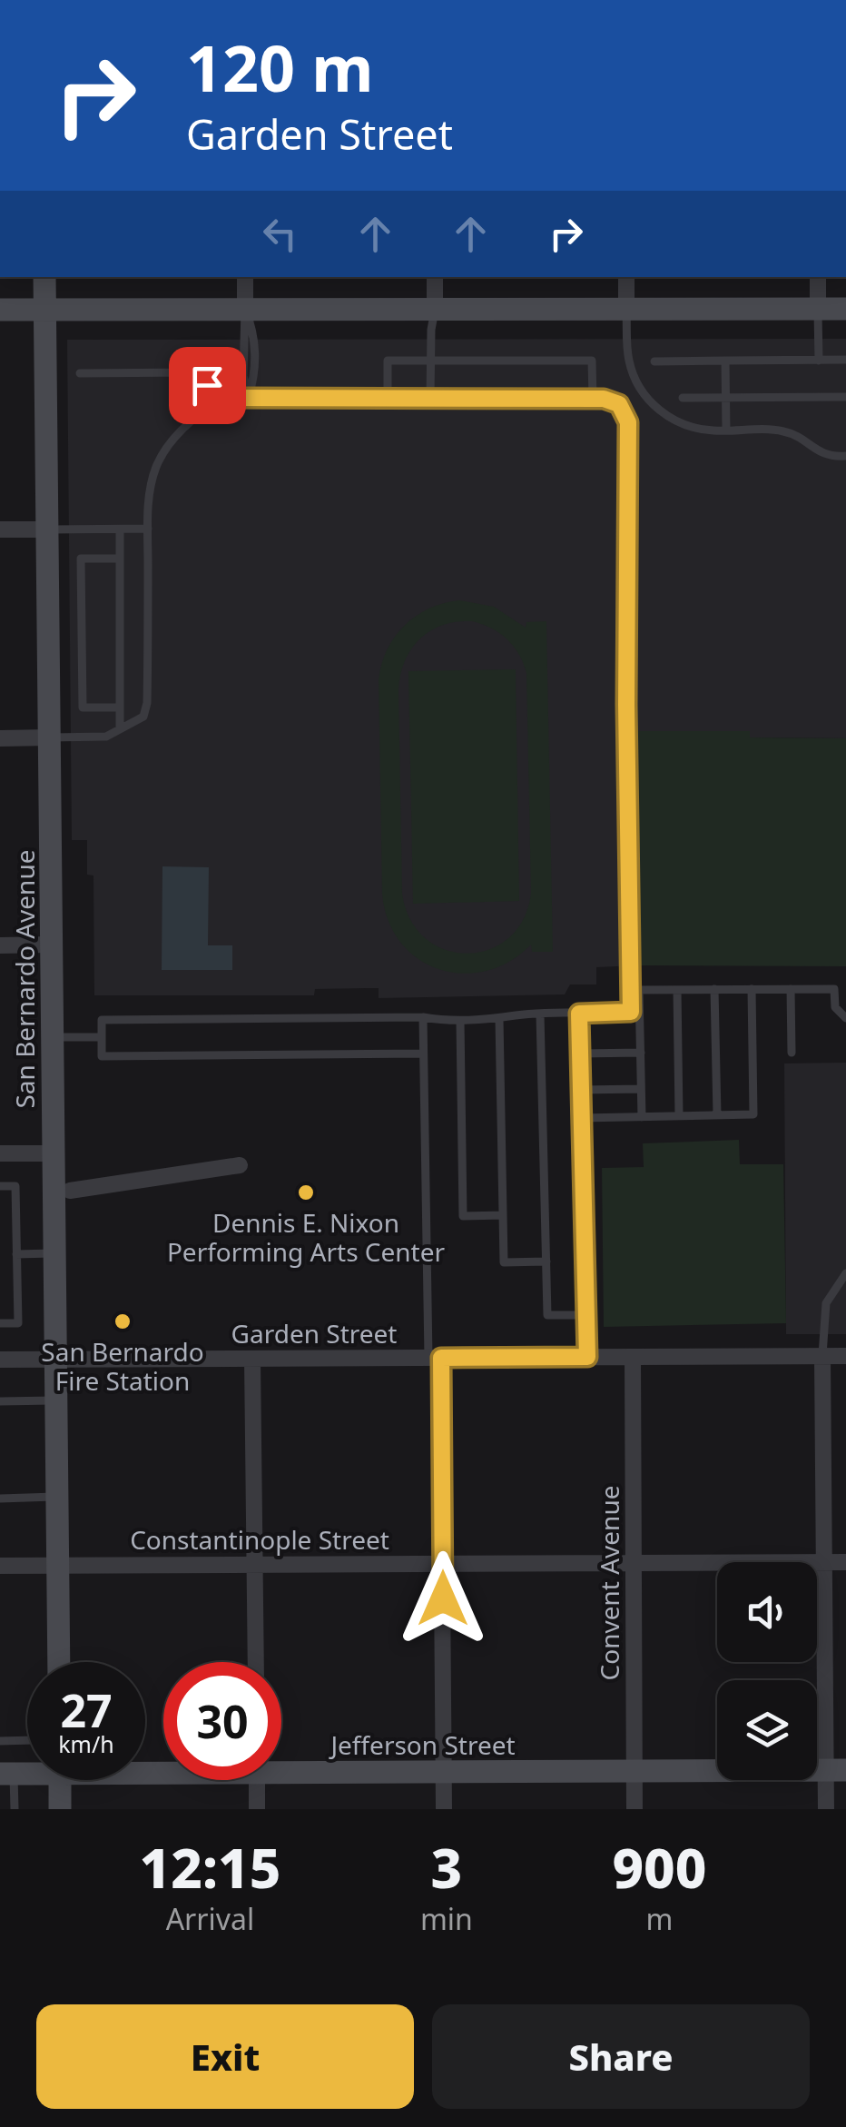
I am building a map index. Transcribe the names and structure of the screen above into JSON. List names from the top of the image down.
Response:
{
  "streets": {
    "main road": ["San Bernardo Avenue", "Jefferson Street"],
    "street": ["Garden Street", "Constantinople Street", "Convent Avenue"]
  },
  "crossings": [
    ["San Bernardo Avenue", "Garden Street"],
    ["San Bernardo Avenue", "Constantinople Street"],
    ["Garden Street", "Convent Avenue"],
    ["Constantinople Street", "Convent Avenue"],
    ["Convent Avenue", "Jefferson Street"]
  ],
  "places": ["Dennis E. Nixon Performing Arts Center", "San Bernardo Fire Station"],
  "page": {
    "turn": ["120 m", "Garden Street"],
    "speed": "27 km/h",
    "limit": "30",
    "eta": [
      "12:15",
      "Arrival",
      "3",
      "min",
      "900",
      "m"
    ],
    "buttons": ["Exit", "Share"]
  }
}
